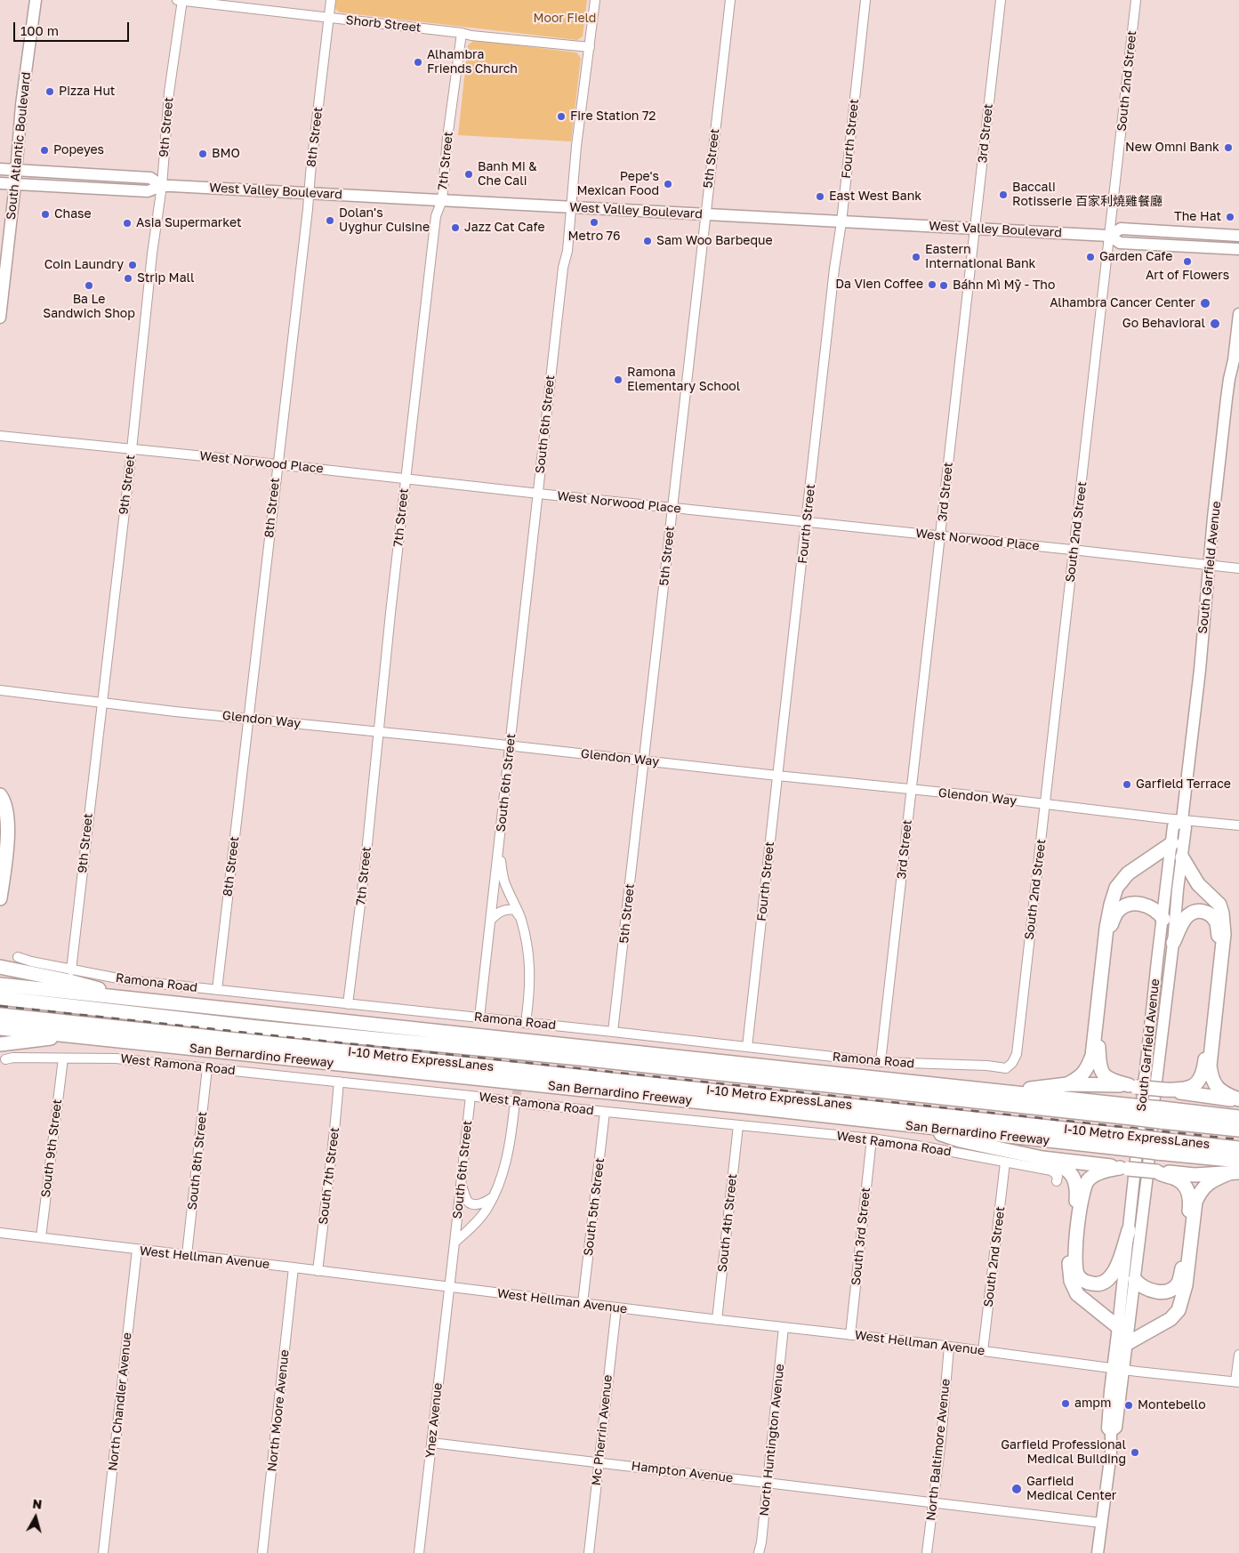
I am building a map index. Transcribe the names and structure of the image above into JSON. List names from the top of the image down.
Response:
{
  "streets": {
    "highway": ["San Bernardino Freeway", "I-10 Metro ExpressLanes"],
    "main road": ["South Atlantic Boulevard", "West Valley Boulevard", "South Garfield Avenue"],
    "street": [
      "Shorb Street",
      "South 2nd Street",
      "9th Street",
      "3rd Street",
      "8th Street",
      "Fourth Street",
      "5th Street",
      "7th Street",
      "South 6th Street",
      "West Norwood Place",
      "Glendon Way",
      "Ramona Road",
      "West Ramona Road",
      "South 9th Street",
      "South 8th Street",
      "South 7th Street",
      "South 5th Street",
      "South 4th Street",
      "South 3rd Street",
      "West Hellman Avenue",
      "North Chandler Avenue",
      "North Moore Avenue",
      "Ynez Avenue",
      "Mc Pherrin Avenue",
      "North Huntington Avenue",
      "North Baltimore Avenue",
      "Hampton Avenue"
    ]
  },
  "crossings": [
    ["Shorb Street", "9th Street"],
    ["Shorb Street", "8th Street"],
    ["Shorb Street", "7th Street"],
    ["Shorb Street", "South 6th Street"],
    ["South 2nd Street", "West Valley Boulevard"],
    ["South 2nd Street", "West Norwood Place"],
    ["South 2nd Street", "Glendon Way"],
    ["South 2nd Street", "Ramona Road"],
    ["South 2nd Street", "West Ramona Road"],
    ["South 2nd Street", "West Hellman Avenue"],
    ["9th Street", "West Valley Boulevard"],
    ["9th Street", "West Norwood Place"],
    ["9th Street", "Glendon Way"],
    ["9th Street", "Ramona Road"],
    ["3rd Street", "West Valley Boulevard"],
    ["3rd Street", "West Norwood Place"],
    ["3rd Street", "Glendon Way"],
    ["3rd Street", "Ramona Road"],
    ["8th Street", "West Valley Boulevard"],
    ["8th Street", "West Norwood Place"],
    ["8th Street", "Glendon Way"],
    ["8th Street", "Ramona Road"],
    ["Fourth Street", "West Valley Boulevard"],
    ["Fourth Street", "West Norwood Place"],
    ["Fourth Street", "Glendon Way"],
    ["Fourth Street", "Ramona Road"],
    ["South Atlantic Boulevard", "West Valley Boulevard"],
    ["5th Street", "West Valley Boulevard"],
    ["5th Street", "West Norwood Place"],
    ["5th Street", "Glendon Way"],
    ["5th Street", "Ramona Road"],
    ["7th Street", "West Valley Boulevard"],
    ["7th Street", "West Norwood Place"],
    ["7th Street", "Glendon Way"],
    ["7th Street", "Ramona Road"],
    ["West Valley Boulevard", "South 6th Street"],
    ["South 6th Street", "West Norwood Place"],
    ["South 6th Street", "Glendon Way"],
    ["South 6th Street", "Ramona Road"],
    ["South 6th Street", "West Ramona Road"],
    ["South 6th Street", "West Hellman Avenue"],
    ["South 6th Street", "Ynez Avenue"],
    ["West Norwood Place", "South Garfield Avenue"],
    ["South Garfield Avenue", "Glendon Way"],
    ["South Garfield Avenue", "West Hellman Avenue"],
    ["San Bernardino Freeway", "I-10 Metro ExpressLanes"],
    ["West Ramona Road", "South 9th Street"],
    ["West Ramona Road", "South 8th Street"],
    ["West Ramona Road", "South 7th Street"],
    ["West Ramona Road", "South 5th Street"],
    ["West Ramona Road", "South 4th Street"],
    ["West Ramona Road", "South 3rd Street"],
    ["South 9th Street", "West Hellman Avenue"],
    ["South 8th Street", "West Hellman Avenue"],
    ["South 7th Street", "West Hellman Avenue"],
    ["South 5th Street", "West Hellman Avenue"],
    ["South 4th Street", "West Hellman Avenue"],
    ["South 3rd Street", "West Hellman Avenue"],
    ["West Hellman Avenue", "North Chandler Avenue"],
    ["West Hellman Avenue", "North Moore Avenue"],
    ["West Hellman Avenue", "Ynez Avenue"],
    ["West Hellman Avenue", "Mc Pherrin Avenue"],
    ["West Hellman Avenue", "North Huntington Avenue"],
    ["West Hellman Avenue", "North Baltimore Avenue"],
    ["Ynez Avenue", "Hampton Avenue"],
    ["Mc Pherrin Avenue", "Hampton Avenue"],
    ["North Huntington Avenue", "Hampton Avenue"],
    ["North Baltimore Avenue", "Hampton Avenue"]
  ],
  "parks": ["Moor Field"],
  "places": [
    "Alhambra Friends Church",
    "Pizza Hut",
    "Fire Station 72",
    "New Omni Bank",
    "Popeyes",
    "BMO",
    "Banh Mi & Che Cali",
    "Pepe's Mexican Food",
    "Baccali Rotisserie 百家利燒雞餐廳",
    "East West Bank",
    "Chase",
    "The Hat",
    "Dolan's Uyghur Cuisine",
    "Metro 76",
    "Asia Supermarket",
    "Jazz Cat Cafe",
    "Sam Woo Barbeque",
    "Eastern International Bank",
    "Garden Cafe",
    "Art of Flowers",
    "Coin Laundry",
    "Strip Mall",
    "Da Vien Coffee",
    "Ba Le Sandwich Shop",
    "Báhn Mì Mỹ - Tho",
    "Alhambra Cancer Center",
    "Go Behavioral",
    "Ramona Elementary School",
    "Garfield Terrace",
    "ampm",
    "Montebello",
    "Garfield Professional Medical Building",
    "Garfield Medical Center"
  ],
  "scale_bar": "100 m",
  "north": "top"
}
